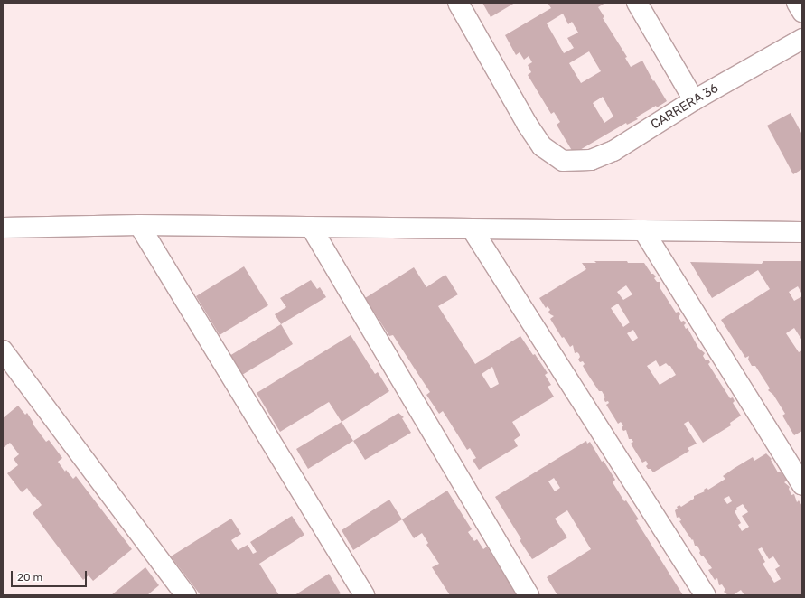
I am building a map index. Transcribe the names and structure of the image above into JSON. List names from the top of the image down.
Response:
{
  "streets": {
    "street": ["CARRERA 36"]
  },
  "scale_bar": "20 m"
}
